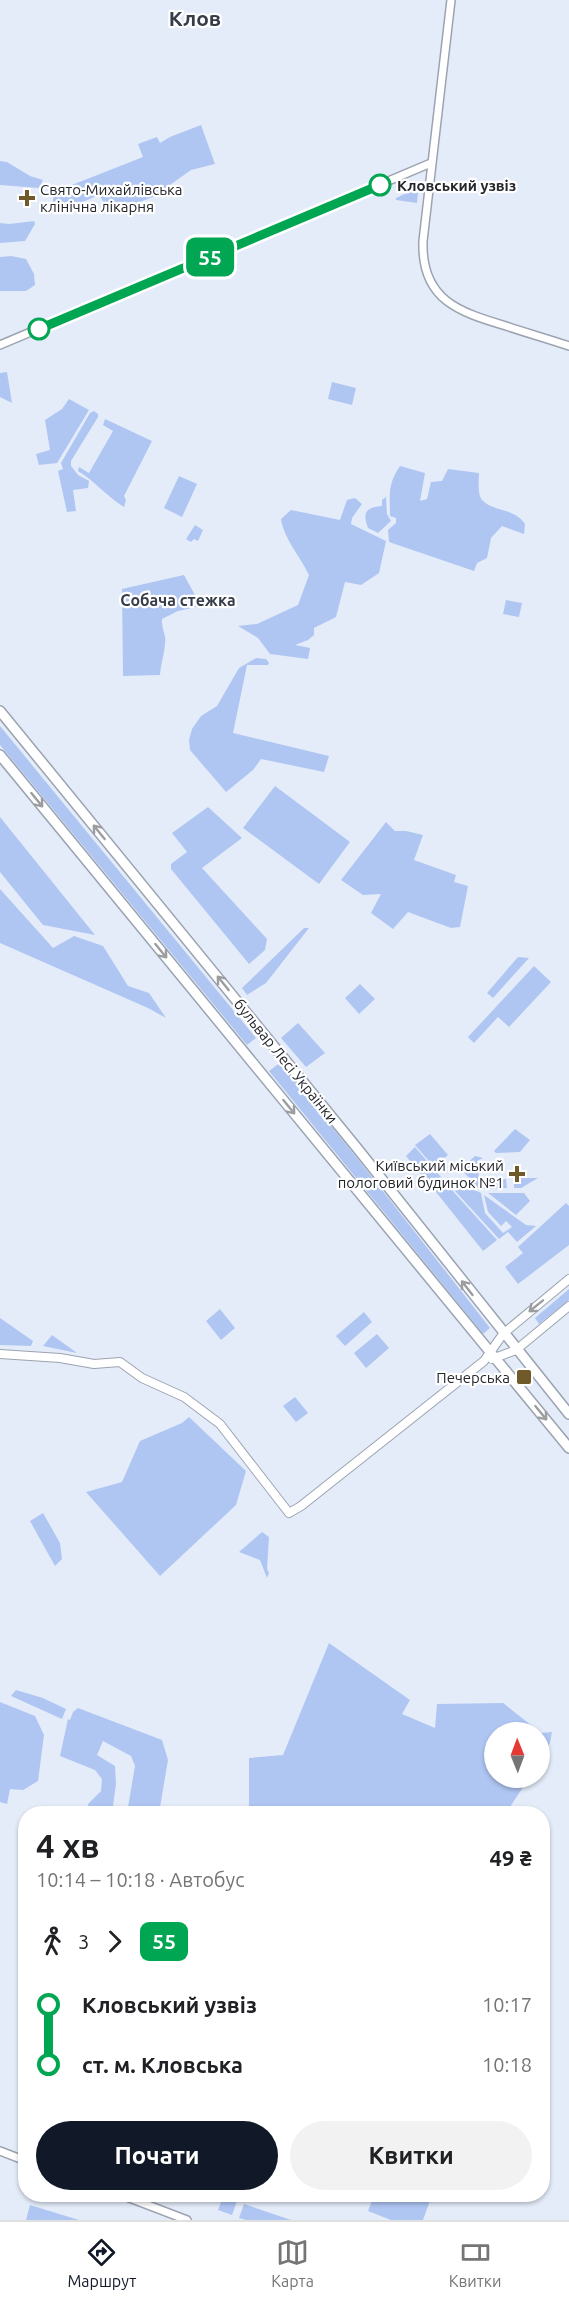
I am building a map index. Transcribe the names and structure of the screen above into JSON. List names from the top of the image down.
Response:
{
  "streets": {
    "main road": ["бульвар Лесі Українки"]
  },
  "districts": ["Клов", "Собача стежка"],
  "places": {
    "other": ["Кловський узвіз"],
    "health": ["Свято-Михайлівська клінічна лікарня", "Київський міський пологовий будинок №1"],
    "transit": ["Печерська"]
  },
  "lines": ["bus line 55"],
  "north": "top",
  "page": {
    "on_map": "55",
    "heading": ["4 хв", "10:14 – 10:18 · Автобус", "49 ₴"],
    "legs": ["3", "55"],
    "list": [
      {
        "name": "Кловський узвіз",
        "value": "10:17"
      },
      {
        "name": "ст. м. Кловська",
        "value": "10:18"
      }
    ],
    "buttons": ["Почати", "Квитки"],
    "tabs": ["Маршрут", "Карта", "Квитки"]
  }
}
